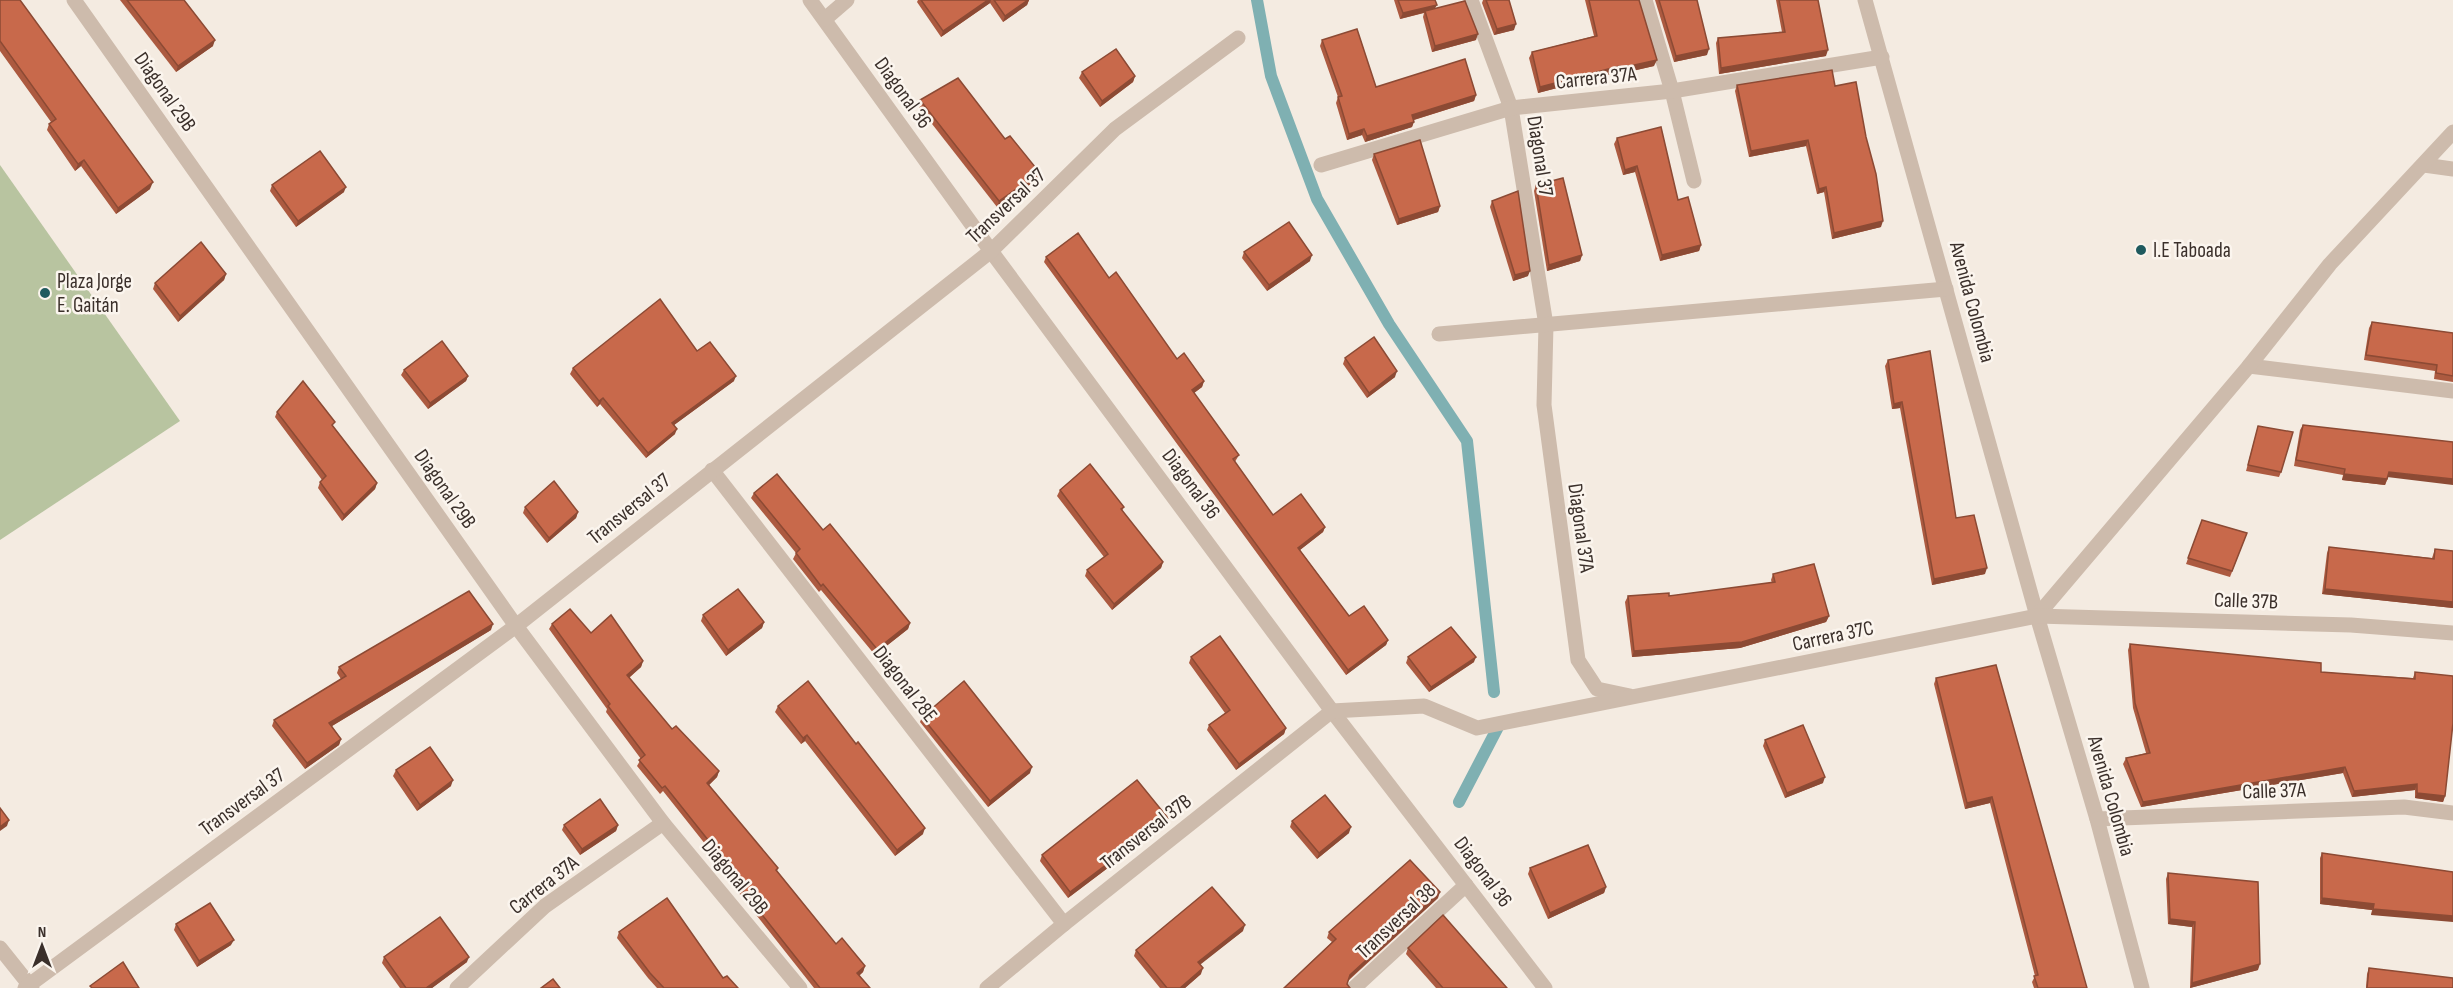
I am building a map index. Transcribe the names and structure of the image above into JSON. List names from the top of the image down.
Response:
{
  "streets": {
    "street": [
      "Carrera 37A",
      "Diagonal 29B",
      "Diagonal 36",
      "Diagonal 37",
      "Transversal 37",
      "Avenida Colombia",
      "Diagonal 37A",
      "Calle 37B",
      "Carrera 37C",
      "Diagonal 28E",
      "Calle 37A",
      "Transversal 37B",
      "Transversal 38"
    ]
  },
  "crossings": [
    ["Carrera 37A", "Diagonal 29B"],
    ["Carrera 37A", "Diagonal 37"],
    ["Carrera 37A", "Avenida Colombia"],
    ["Diagonal 29B", "Transversal 37"],
    ["Diagonal 36", "Transversal 37"],
    ["Diagonal 36", "Carrera 37C"],
    ["Diagonal 36", "Transversal 37B"],
    ["Diagonal 36", "Transversal 38"],
    ["Diagonal 37", "Diagonal 37A"],
    ["Transversal 37", "Diagonal 28E"],
    ["Avenida Colombia", "Calle 37B"],
    ["Avenida Colombia", "Carrera 37C"],
    ["Avenida Colombia", "Calle 37A"],
    ["Diagonal 37A", "Carrera 37C"],
    ["Calle 37B", "Carrera 37C"],
    ["Carrera 37C", "Transversal 37B"],
    ["Diagonal 28E", "Transversal 37B"]
  ],
  "places": ["I.E Taboada", "Plaza Jorge E. Gaitán"],
  "north": "top"
}
